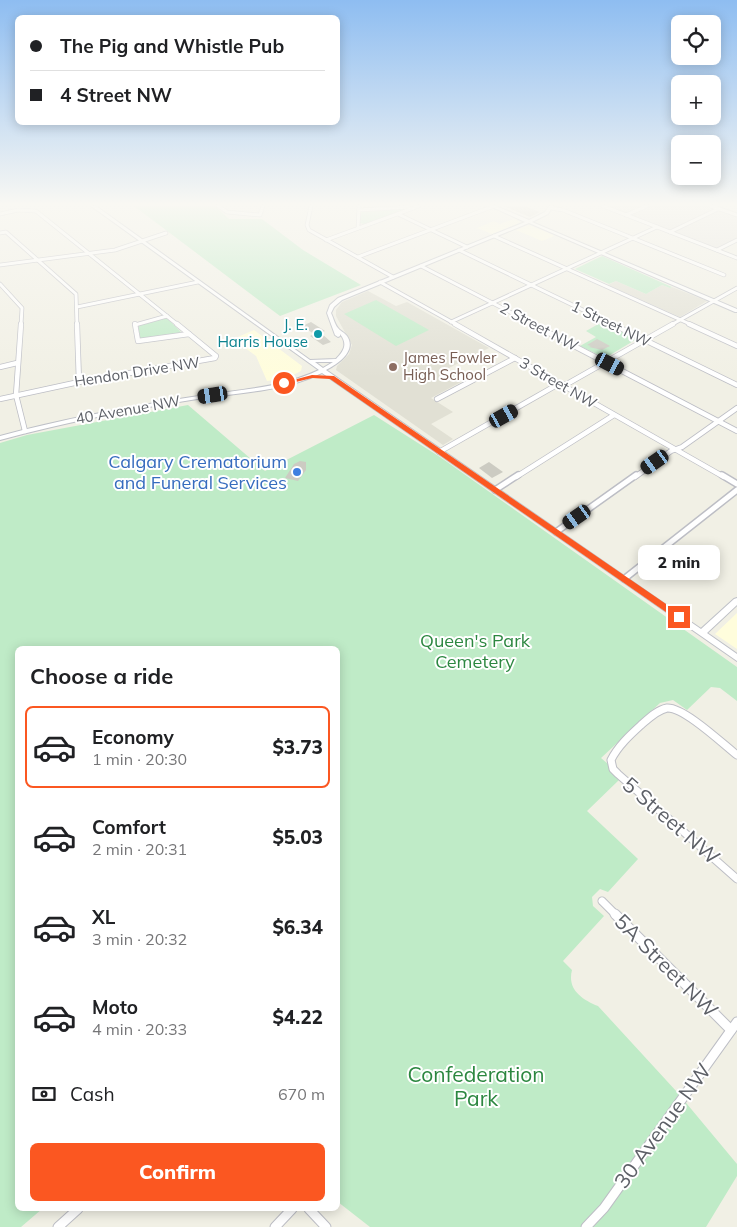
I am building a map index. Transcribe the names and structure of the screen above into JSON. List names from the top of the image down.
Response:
{
  "streets": {
    "main road": ["40 Avenue NW"],
    "street": [
      "1 Street NW",
      "2 Street NW",
      "Hendon Drive NW",
      "3 Street NW",
      "5 Street NW",
      "5A Street NW",
      "30 Avenue NW"
    ]
  },
  "crossings": [
    ["5A Street NW", "30 Avenue NW"]
  ],
  "parks": ["Queen's Park Cemetery", "Confederation Park"],
  "places": ["J. E. Harris House", "James Fowler High School", "Calgary Crematorium and Funeral Services"],
  "page": {
    "map_buttons": ["+", "−"],
    "banner": ["The Pig and Whistle Pub", "4 Street NW"],
    "bubble": "2 min",
    "heading": "Choose a ride",
    "list": [
      {
        "name": "Economy",
        "note": "1 min · 20:30",
        "value": "$3.73"
      },
      {
        "name": "Comfort",
        "note": "2 min · 20:31",
        "value": "$5.03"
      },
      {
        "name": "XL",
        "note": "3 min · 20:32",
        "value": "$6.34"
      },
      {
        "name": "Moto",
        "note": "4 min · 20:33",
        "value": "$4.22"
      }
    ],
    "pay": ["Cash", "670 m"],
    "buttons": "Confirm"
  }
}
